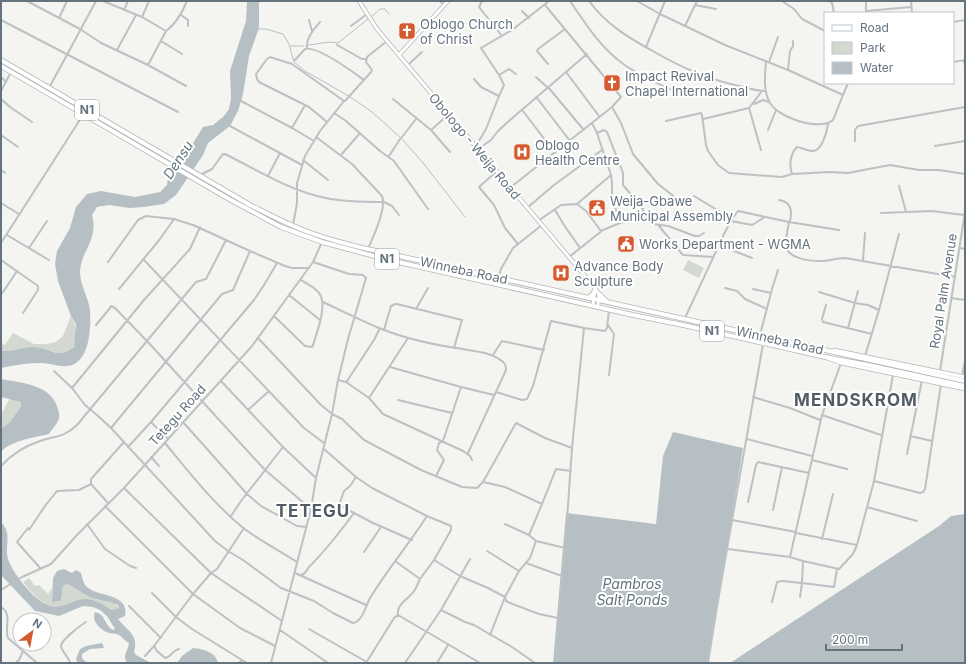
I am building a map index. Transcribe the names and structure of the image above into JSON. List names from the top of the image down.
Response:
{
  "streets": {
    "highway": ["N1", "Winneba Road"],
    "street": ["Obologo - Weija Road", "Royal Palm Avenue", "Tetegu Road"]
  },
  "crossings": [
    ["Winneba Road", "Tetegu Road"]
  ],
  "districts": ["MENDSKROM", "TETEGU"],
  "water": ["Densu", "Pambros Salt Ponds"],
  "places": {
    "church": ["Oblogo Church of Christ", "Impact Revival Chapel International"],
    "hospital": ["Oblogo Health Centre", "Advance Body Sculpture"],
    "public building": ["Weija-Gbawe Municipal Assembly", "Works Department - WGMA"]
  },
  "legend": ["Road", "Park", "Water"],
  "scale_bar": "200 m",
  "north": "top right"
}
